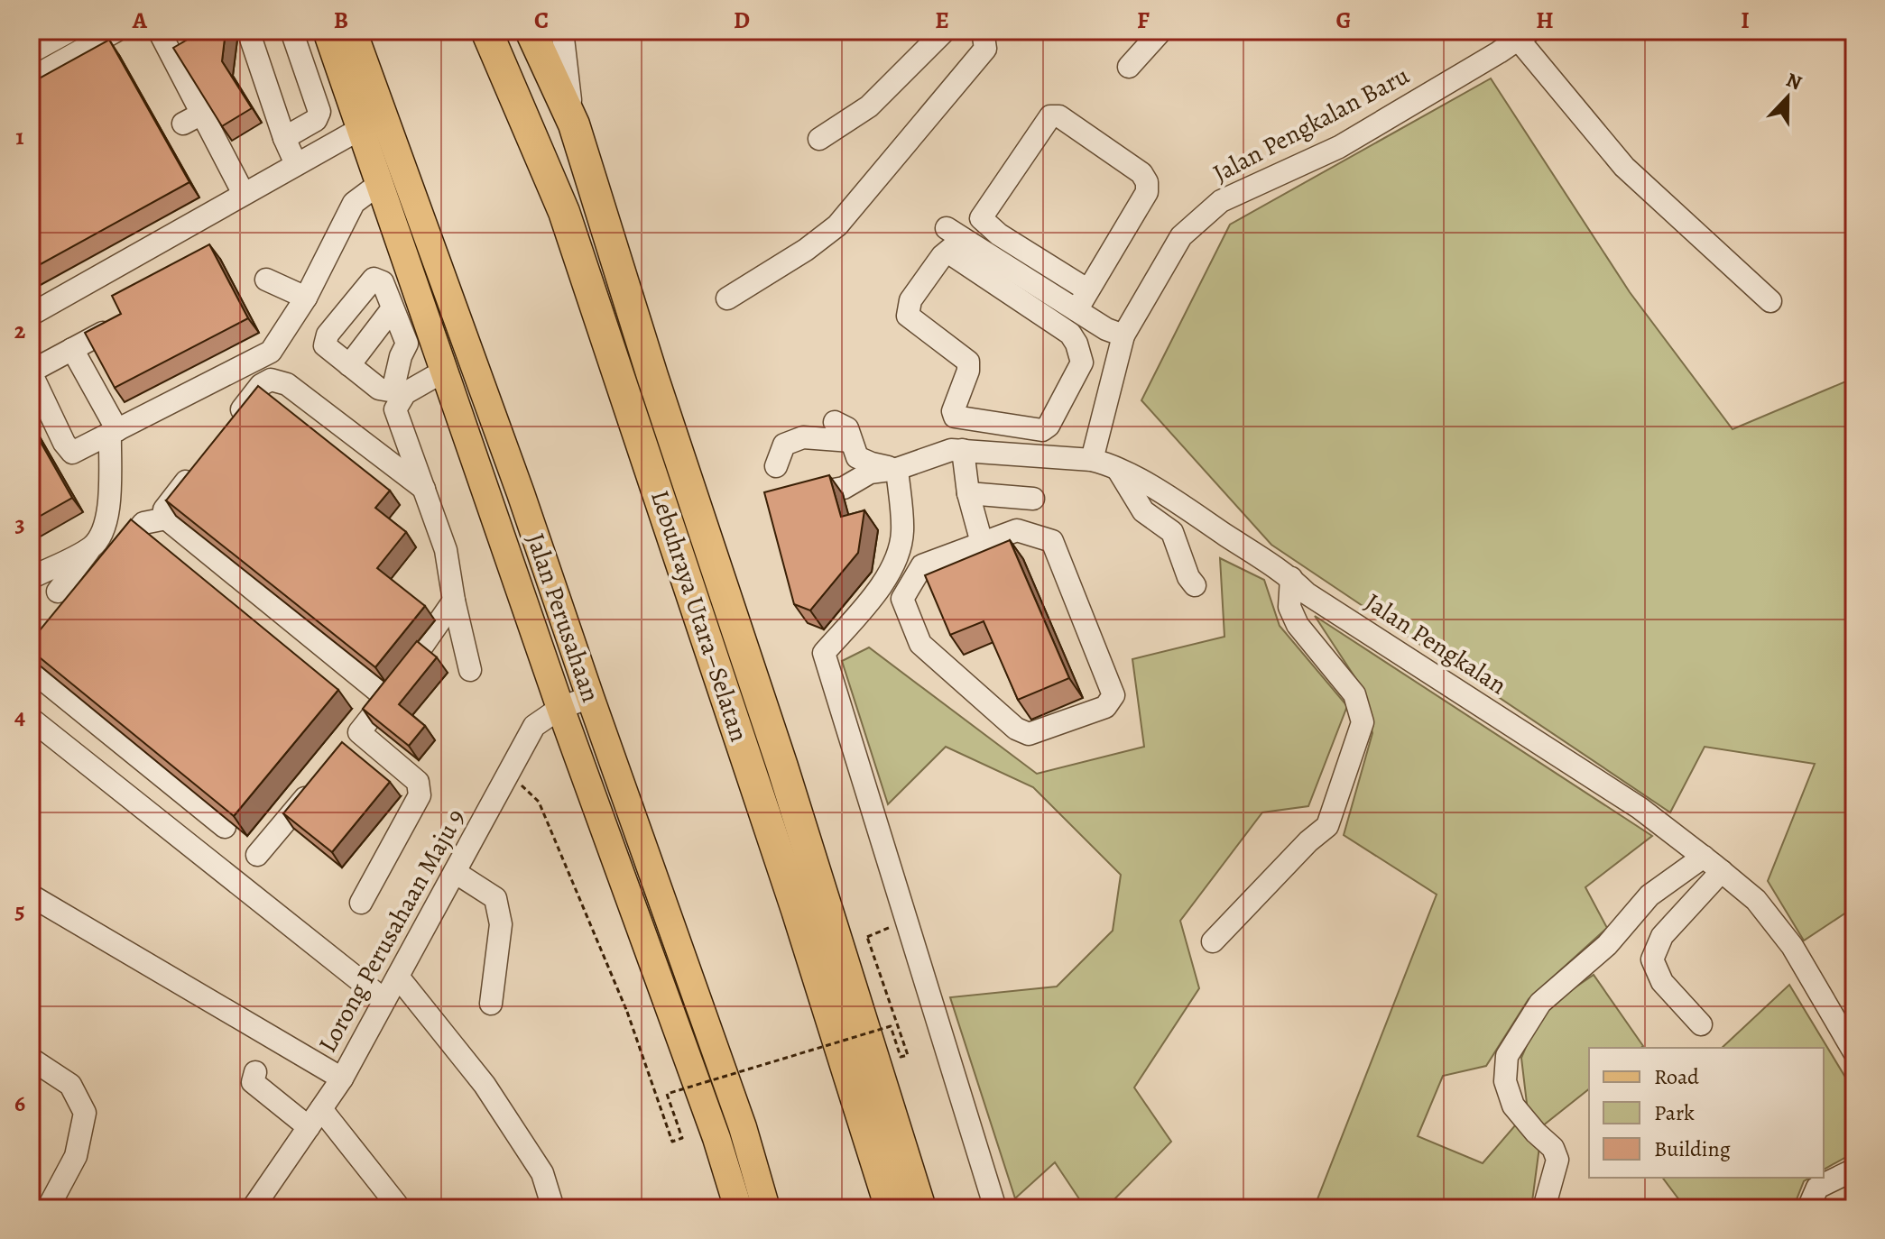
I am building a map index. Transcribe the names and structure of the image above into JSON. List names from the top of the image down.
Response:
{
  "streets": {
    "highway": ["Lebuhraya Utara–Selatan"],
    "main road": ["Jalan Perusahaan"],
    "street": ["Jalan Pengkalan Baru", "Jalan Pengkalan", "Lorong Perusahaan Maju 9"]
  },
  "crossings": [
    ["Jalan Pengkalan Baru", "Jalan Pengkalan"],
    ["Jalan Perusahaan", "Lorong Perusahaan Maju 9"]
  ],
  "legend": ["Road", "Park", "Building"],
  "north": "top",
  "grid": {
    "columns": [
      "A",
      "B",
      "C",
      "D",
      "E",
      "F",
      "G",
      "H",
      "I"
    ],
    "rows": [
      "1",
      "2",
      "3",
      "4",
      "5",
      "6"
    ]
  }
}
